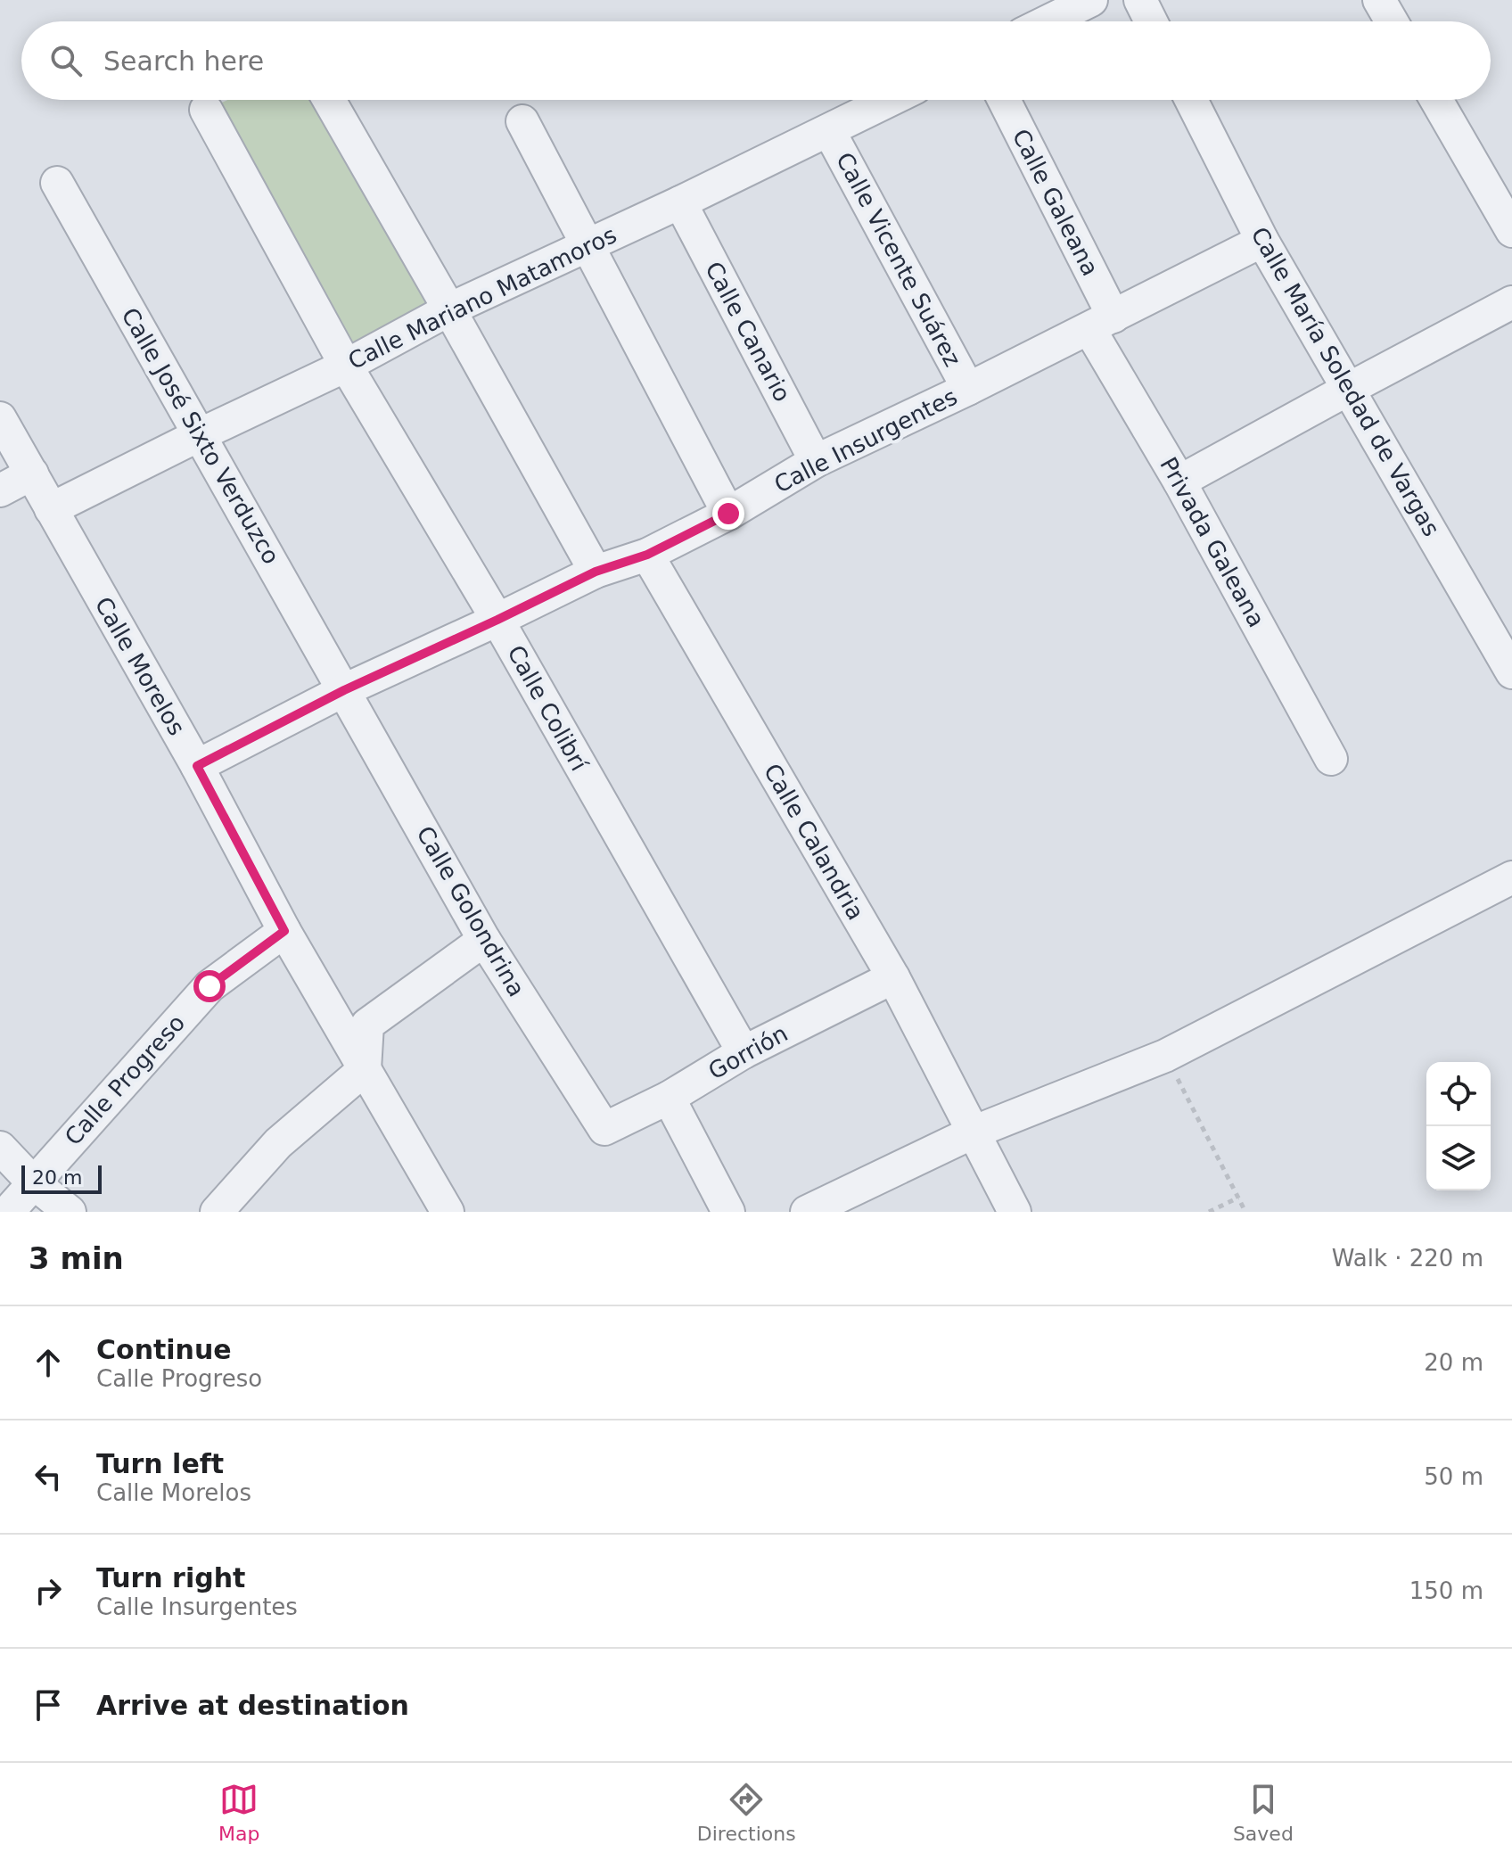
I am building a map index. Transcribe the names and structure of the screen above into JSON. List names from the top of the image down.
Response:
{
  "streets": {
    "street": [
      "Calle Galeana",
      "Calle Vicente Suárez",
      "Calle Mariano Matamoros",
      "Calle Canario",
      "Calle María Soledad de Vargas",
      "Calle José Sixto Verduzco",
      "Calle Insurgentes",
      "Privada Galeana",
      "Calle Morelos",
      "Calle Colibrí",
      "Calle Calandria",
      "Calle Golondrina",
      "Gorrión",
      "Calle Progreso"
    ]
  },
  "crossings": [
    ["Calle Galeana", "Calle Insurgentes"],
    ["Calle Galeana", "Privada Galeana"],
    ["Calle Vicente Suárez", "Calle Mariano Matamoros"],
    ["Calle Vicente Suárez", "Calle Insurgentes"],
    ["Calle Mariano Matamoros", "Calle Canario"],
    ["Calle Mariano Matamoros", "Calle José Sixto Verduzco"],
    ["Calle Mariano Matamoros", "Calle Morelos"],
    ["Calle Mariano Matamoros", "Calle Colibrí"],
    ["Calle Canario", "Calle Insurgentes"],
    ["Calle María Soledad de Vargas", "Calle Insurgentes"],
    ["Calle José Sixto Verduzco", "Calle Insurgentes"],
    ["Calle José Sixto Verduzco", "Calle Golondrina"],
    ["Calle Insurgentes", "Privada Galeana"],
    ["Calle Insurgentes", "Calle Morelos"],
    ["Calle Insurgentes", "Calle Colibrí"],
    ["Calle Insurgentes", "Calle Calandria"],
    ["Calle Insurgentes", "Calle Golondrina"],
    ["Calle Morelos", "Calle Progreso"],
    ["Calle Colibrí", "Gorrión"],
    ["Calle Calandria", "Gorrión"],
    ["Calle Golondrina", "Gorrión"]
  ],
  "scale_bar": "20 m",
  "page": {
    "search": "Search here",
    "scale": "20 m",
    "heading": ["3 min", "Walk · 220 m"],
    "list": [
      ["Continue", "Calle Progreso", "20 m"],
      ["Turn left", "Calle Morelos", "50 m"],
      ["Turn right", "Calle Insurgentes", "150 m"],
      "Arrive at destination"
    ],
    "nav": ["Map", "Directions", "Saved"]
  }
}
